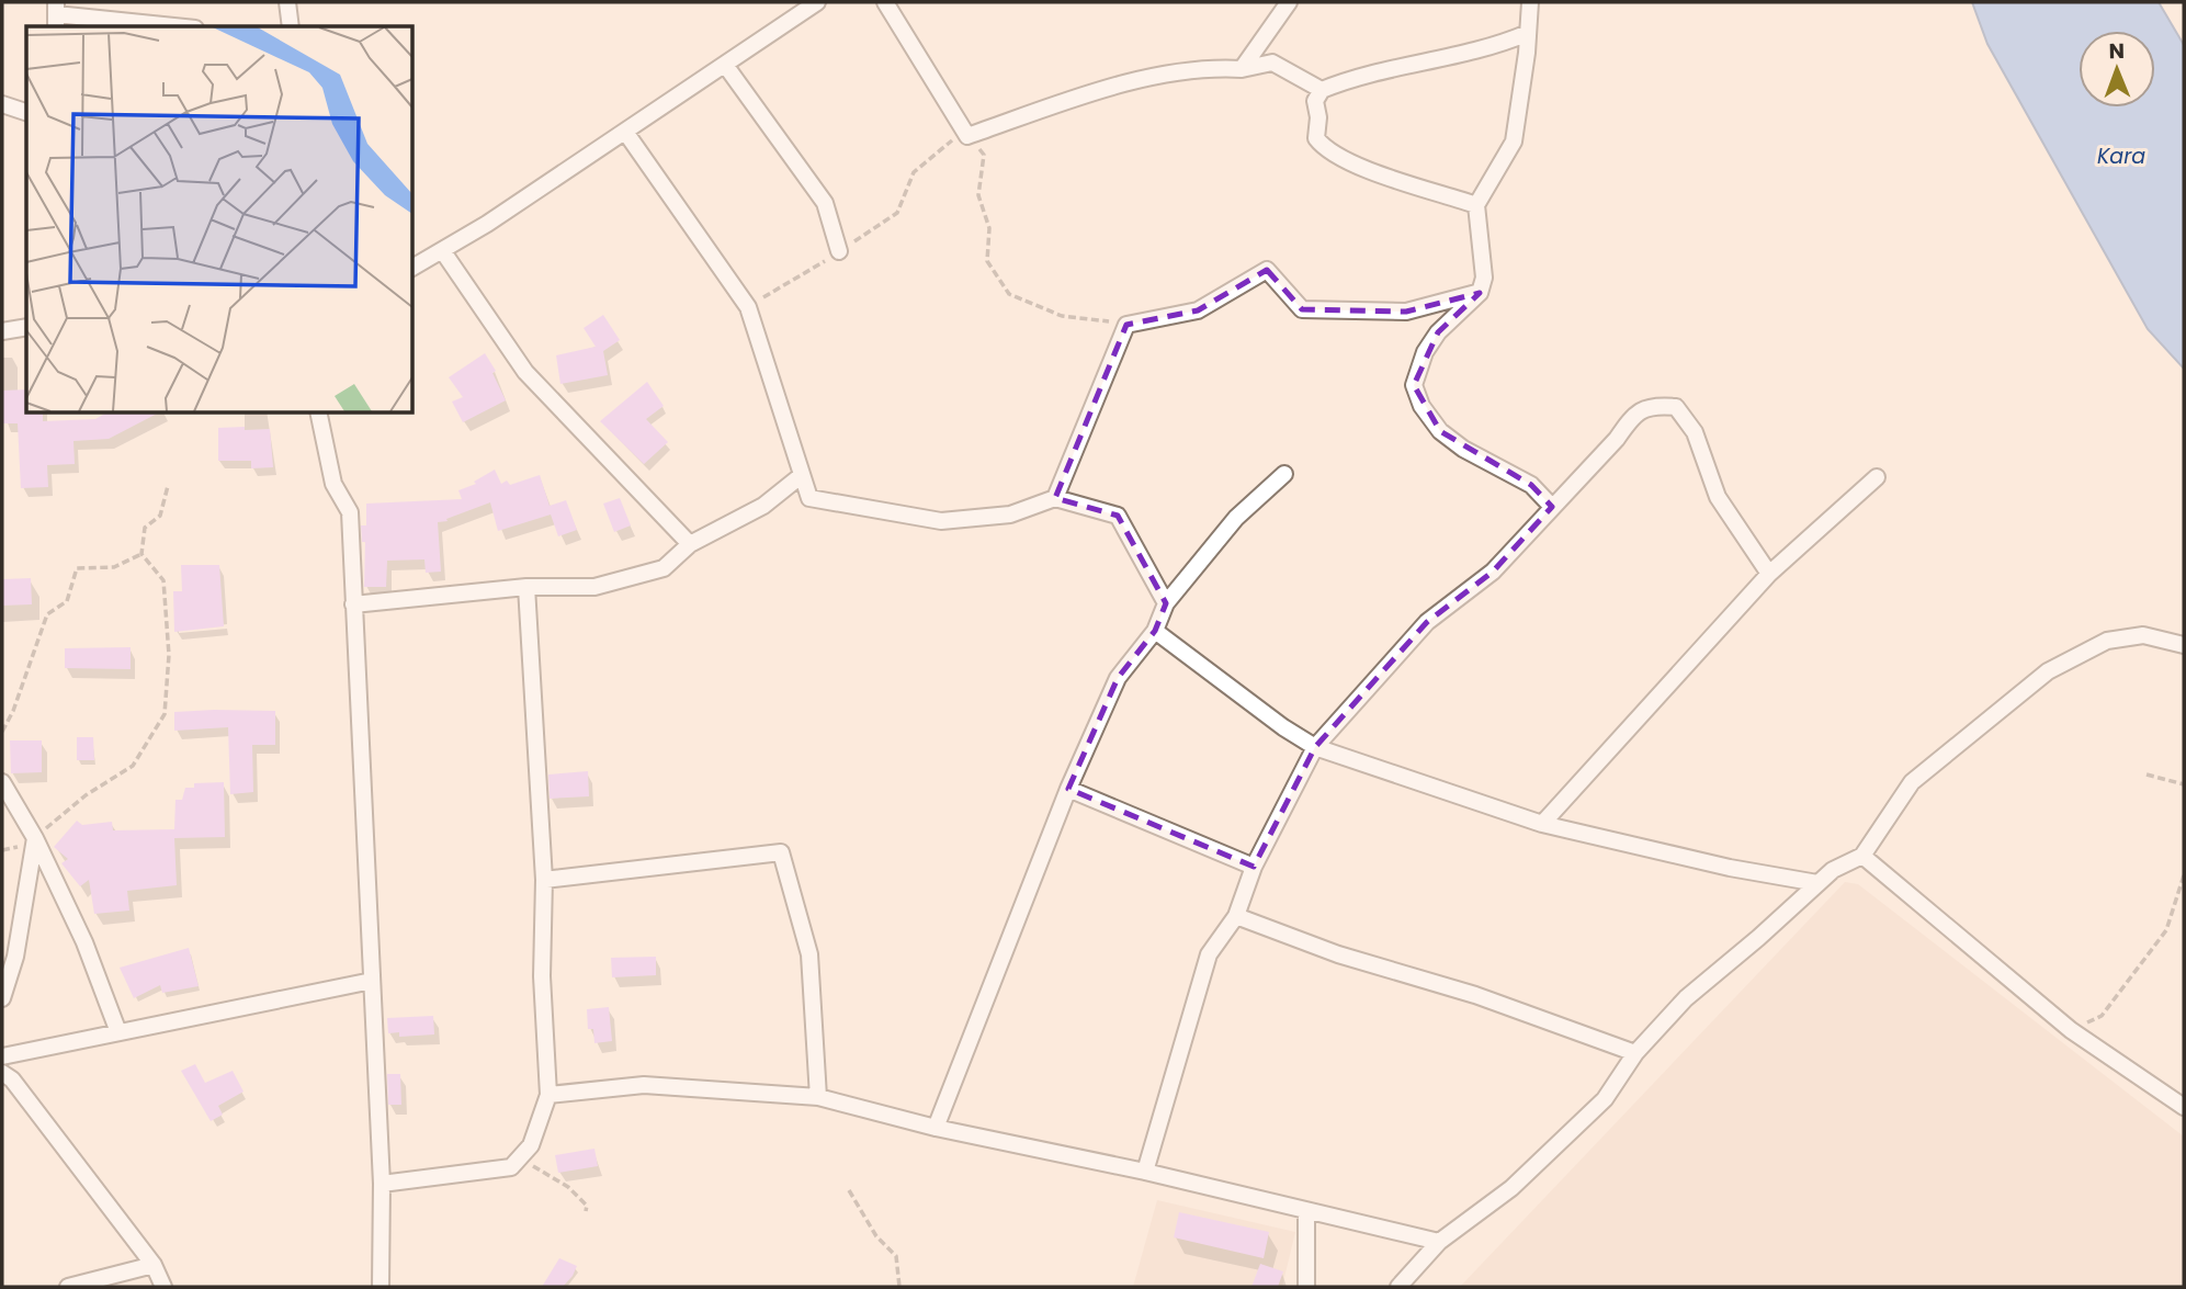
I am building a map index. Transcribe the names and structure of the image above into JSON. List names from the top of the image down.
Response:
{
  "water": ["Kara"],
  "north": "top"
}
